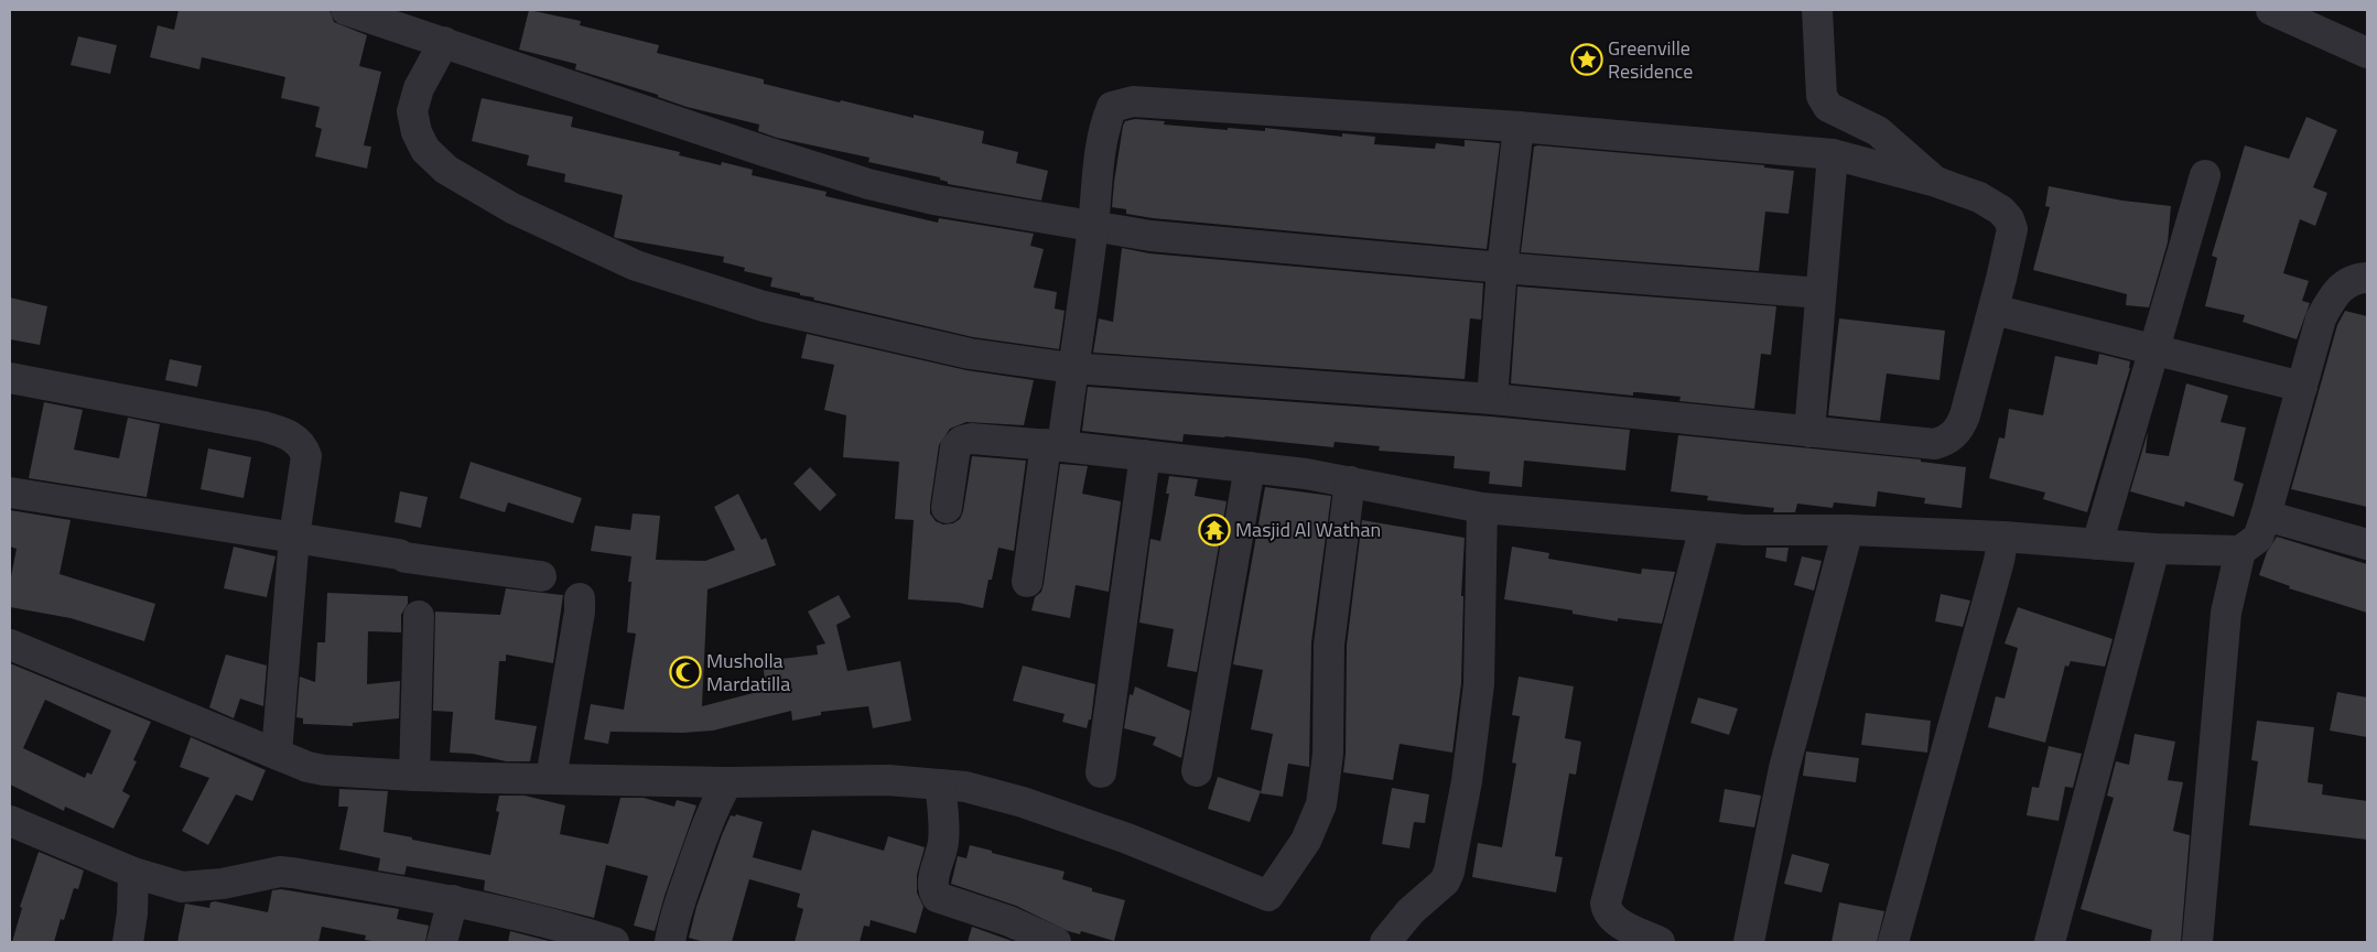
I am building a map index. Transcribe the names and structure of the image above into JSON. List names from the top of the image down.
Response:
{
  "places": {
    "place": ["Greenville Residence"],
    "temple": ["Masjid Al Wathan"],
    "mosque": ["Musholla Mardatilla"]
  }
}
